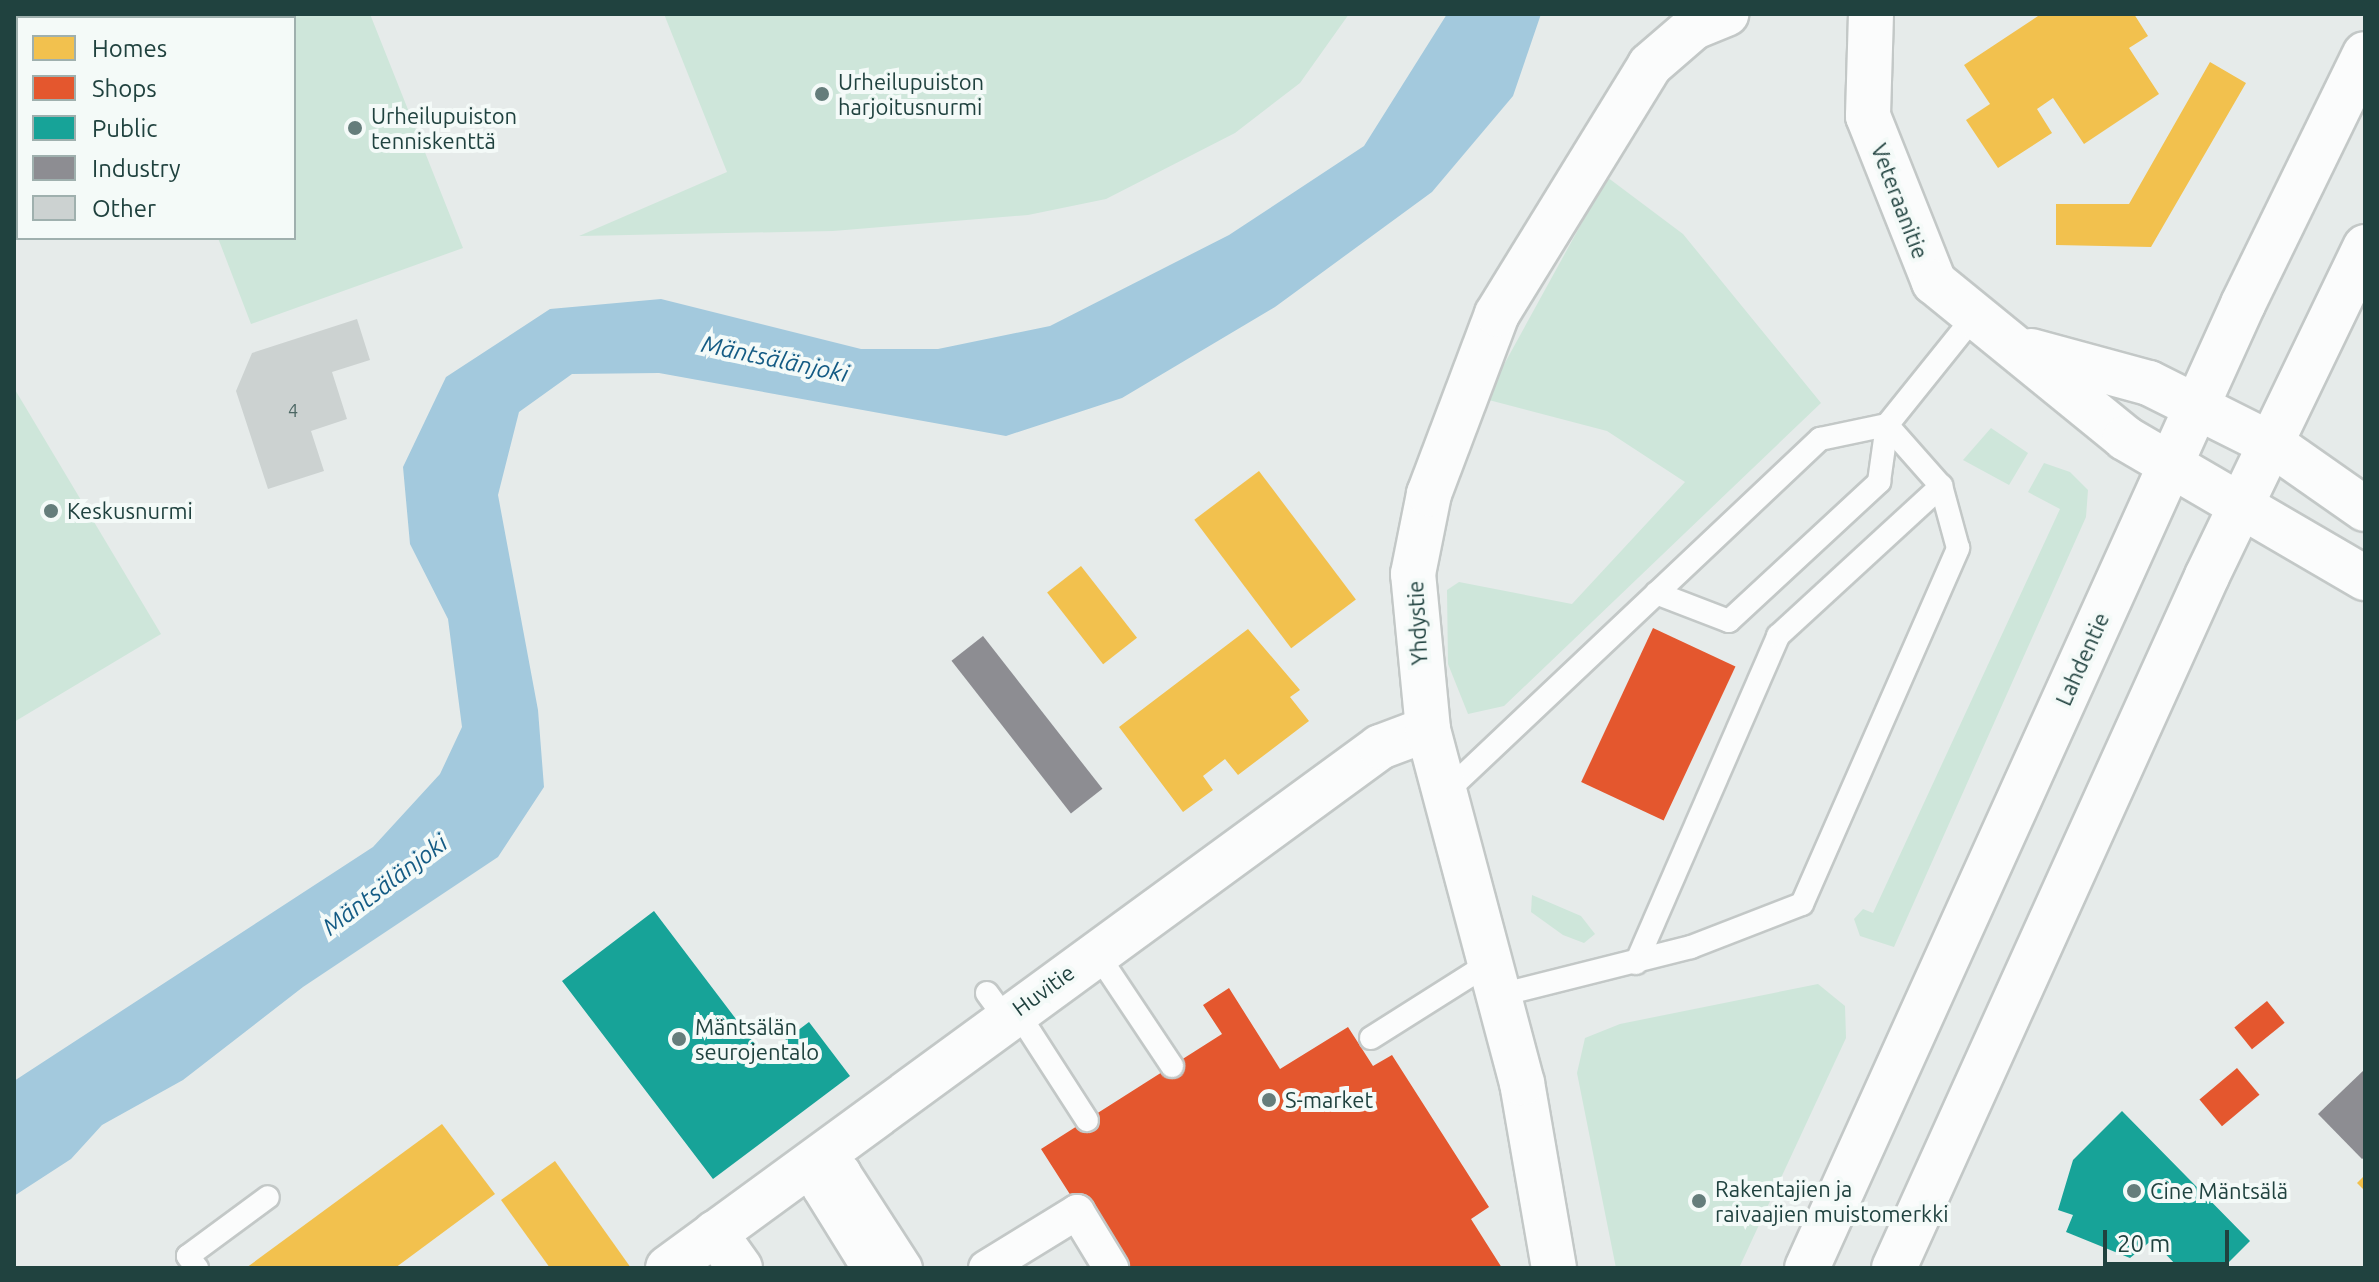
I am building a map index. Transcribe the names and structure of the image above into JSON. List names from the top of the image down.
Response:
{
  "streets": {
    "main road": [
      "Veteraanitie",
      "Yhdystie",
      "Lahdentie",
      "Huvitie"
    ]
  },
  "crossings": [
    ["Veteraanitie", "Lahdentie"],
    ["Yhdystie", "Huvitie"]
  ],
  "water": ["Mäntsälänjoki"],
  "places": [
    "Urheilupuiston harjoitusnurmi",
    "Urheilupuiston tenniskenttä",
    "Keskusnurmi",
    "Mäntsälän seurojentalo",
    "S-market",
    "Cine Mäntsälä",
    "Rakentajien ja raivaajien muistomerkki"
  ],
  "house_numbers": ["4"],
  "legend": [
    "Homes",
    "Shops",
    "Public",
    "Industry",
    "Other"
  ],
  "scale_bar": "20 m"
}
